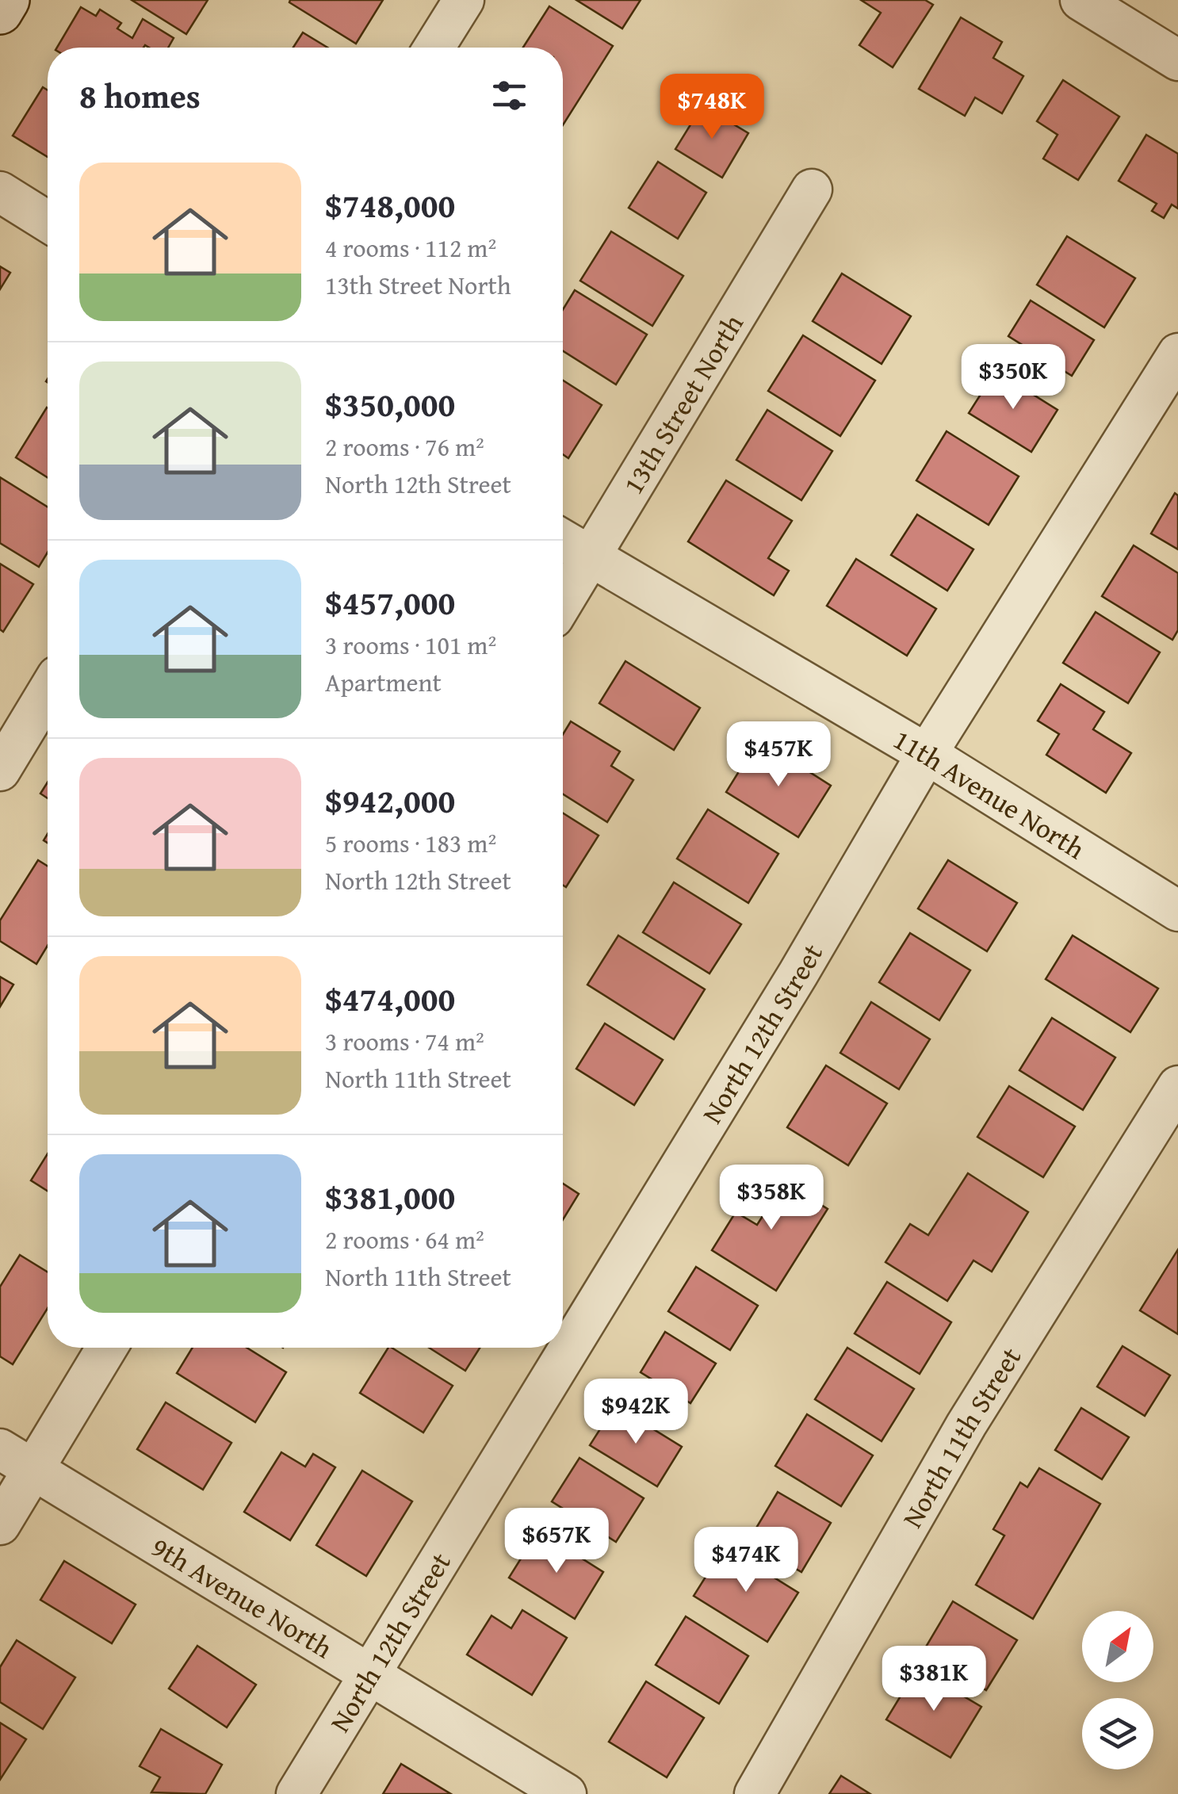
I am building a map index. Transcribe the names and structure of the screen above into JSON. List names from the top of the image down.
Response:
{
  "streets": {
    "street": [
      "13th Street North",
      "11th Avenue North",
      "North 12th Street",
      "North 11th Street",
      "9th Avenue North"
    ]
  },
  "crossings": [
    ["13th Street North", "11th Avenue North"],
    ["11th Avenue North", "North 12th Street"],
    ["North 12th Street", "9th Avenue North"]
  ],
  "north": "top right",
  "page": {
    "heading": "8 homes",
    "price": [
      "$748K",
      "$350K",
      "$457K",
      "$358K",
      "$942K",
      "$657K",
      "$474K",
      "$381K"
    ],
    "list": [
      {
        "name": "$748,000",
        "note": "4 rooms · 112 m² · 13th Street North"
      },
      {
        "name": "$350,000",
        "note": "2 rooms · 76 m² · North 12th Street"
      },
      {
        "name": "$457,000",
        "note": "3 rooms · 101 m² · Apartment"
      },
      {
        "name": "$942,000",
        "note": "5 rooms · 183 m² · North 12th Street"
      },
      {
        "name": "$474,000",
        "note": "3 rooms · 74 m² · North 11th Street"
      },
      {
        "name": "$381,000",
        "note": "2 rooms · 64 m² · North 11th Street"
      }
    ]
  }
}
